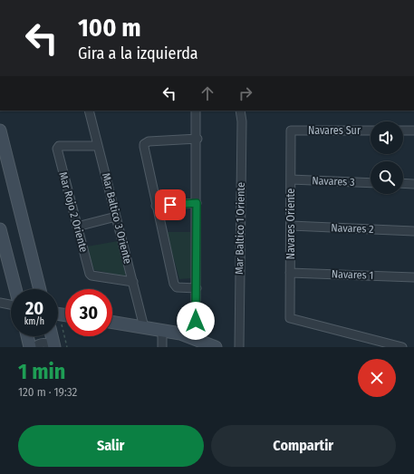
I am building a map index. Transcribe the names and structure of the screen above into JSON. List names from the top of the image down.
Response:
{
  "streets": {
    "street": [
      "Navares Sur",
      "Navares 3",
      "Mar Rojo 2 Oriente",
      "Mar Baltico 3 Oriente",
      "Navares Oriente",
      "Mar Baltico 1 Oriente",
      "Navares 2",
      "Navares 1"
    ]
  },
  "crossings": [
    ["Navares Sur", "Navares Oriente"],
    ["Navares 3", "Navares Oriente"],
    ["Mar Rojo 2 Oriente", "Mar Baltico 3 Oriente"],
    ["Navares Oriente", "Navares 2"],
    ["Navares Oriente", "Navares 1"]
  ],
  "page": {
    "turn": ["100 m", "Gira a la izquierda"],
    "speed": "20 km/h",
    "limit": "30",
    "heading": ["1 min", "120 m · 19:32"],
    "buttons": ["Salir", "Compartir"]
  }
}
